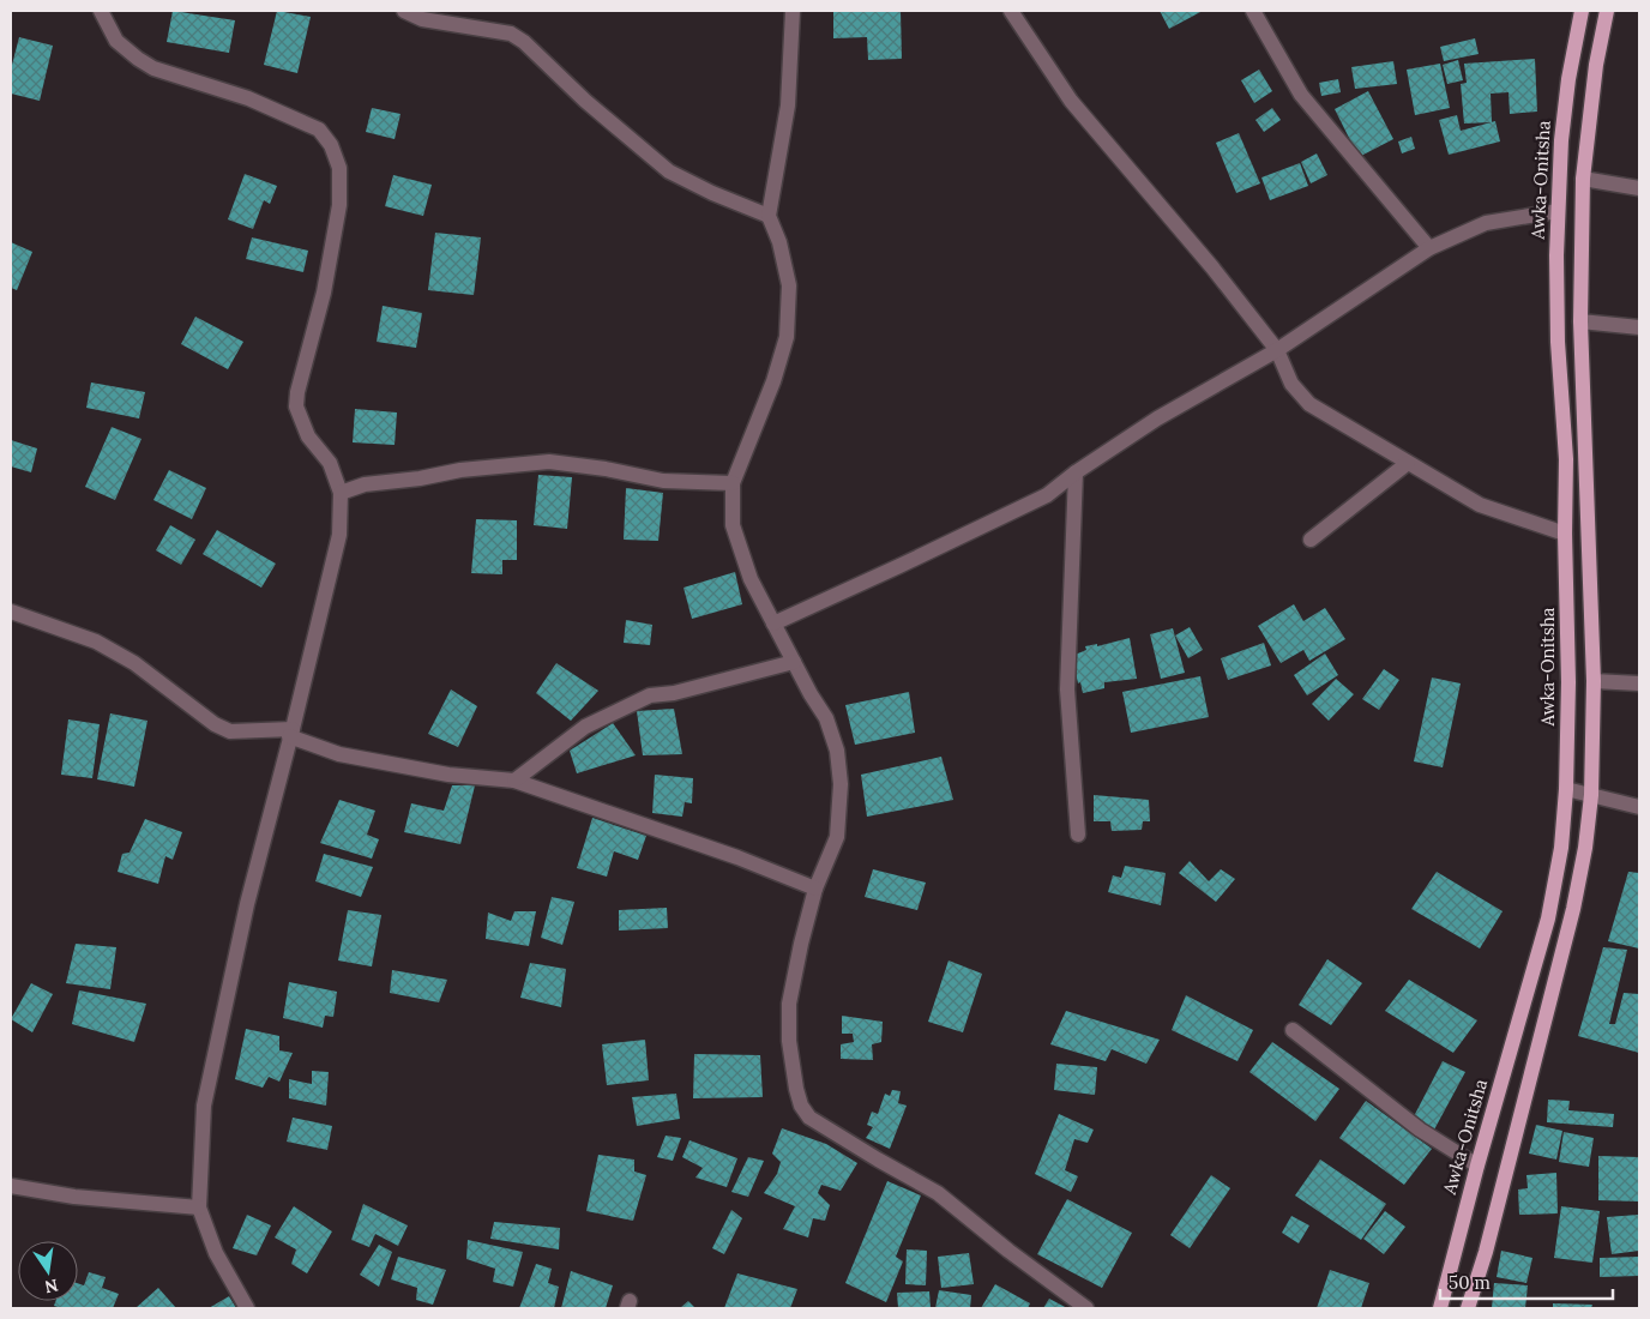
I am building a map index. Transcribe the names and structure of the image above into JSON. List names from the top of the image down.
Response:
{
  "streets": {
    "main road": ["Awka-Onitsha"]
  },
  "scale_bar": "50 m",
  "north": "bottom"
}
